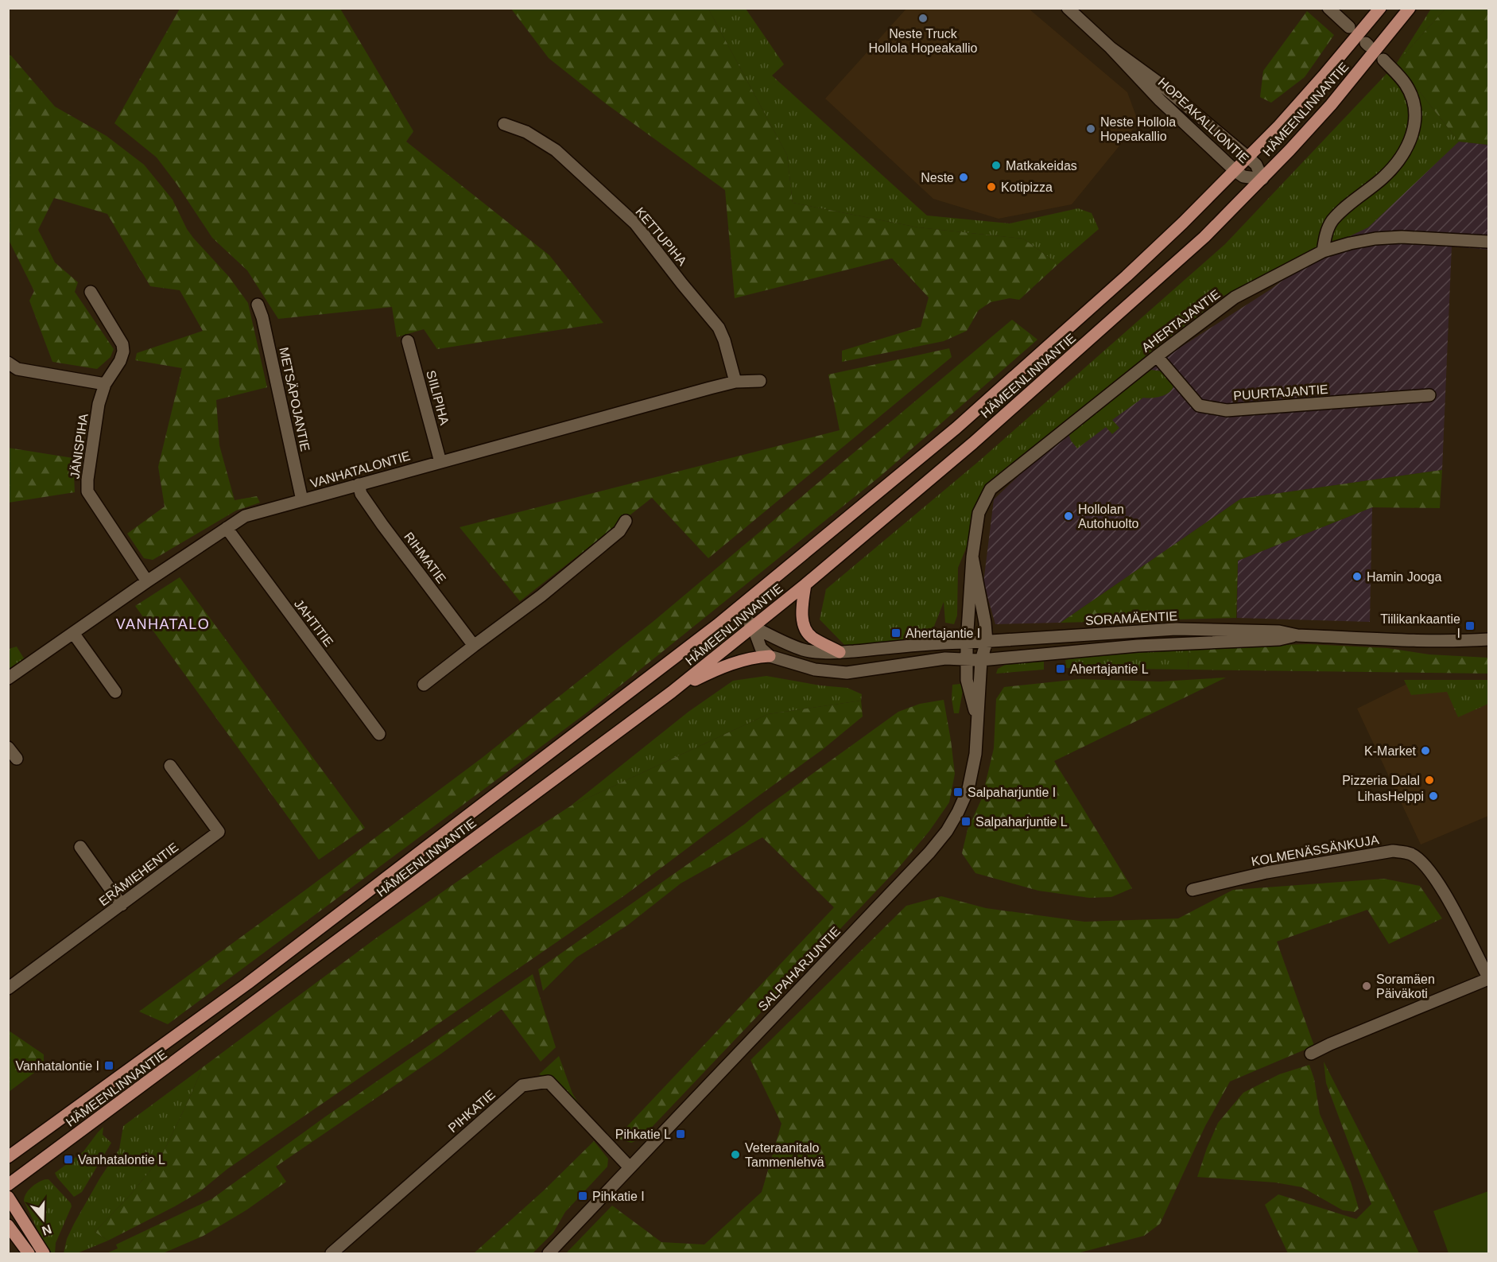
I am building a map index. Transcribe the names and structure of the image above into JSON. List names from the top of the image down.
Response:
{
  "streets": {
    "main road": ["HÄMEENLINNANTIE"],
    "street": [
      "HOPEAKALLIONTIE",
      "KETTUPIHA",
      "AHERTAJANTIE",
      "PUURTAJANTIE",
      "SIILIPIHA",
      "METSÄPOJANTIE",
      "JÄNISPIHA",
      "VANHATALONTIE",
      "RIHMATIE",
      "SORAMÄENTIE",
      "JAHTITIE",
      "KOLMENÄSSÄNKUJA",
      "ERÄMIEHENTIE",
      "SALPAHARJUNTIE",
      "PIHKATIE"
    ]
  },
  "crossings": [
    ["HÄMEENLINNANTIE", "HOPEAKALLIONTIE"],
    ["HÄMEENLINNANTIE", "SORAMÄENTIE"],
    ["KETTUPIHA", "VANHATALONTIE"],
    ["AHERTAJANTIE", "PUURTAJANTIE"],
    ["AHERTAJANTIE", "SORAMÄENTIE"],
    ["AHERTAJANTIE", "SALPAHARJUNTIE"],
    ["SIILIPIHA", "VANHATALONTIE"],
    ["METSÄPOJANTIE", "VANHATALONTIE"],
    ["JÄNISPIHA", "VANHATALONTIE"],
    ["VANHATALONTIE", "RIHMATIE"],
    ["VANHATALONTIE", "JAHTITIE"],
    ["SORAMÄENTIE", "SALPAHARJUNTIE"],
    ["SALPAHARJUNTIE", "PIHKATIE"]
  ],
  "districts": ["VANHATALO"],
  "places": {
    "other": [
      "Neste Truck Hollola Hopeakallio",
      "Neste Hollola Hopeakallio",
      "Matkakeidas",
      "Neste",
      "Kotipizza",
      "Hollolan Autohuolto",
      "Hamin Jooga",
      "K-Market",
      "Pizzeria Dalal",
      "LihasHelppi",
      "Soramäen Päiväkoti",
      "Veteraanitalo Tammenlehvä"
    ],
    "transit": [
      "Tiilikankaantie I",
      "Ahertajantie I",
      "Ahertajantie L",
      "Salpaharjuntie I",
      "Salpaharjuntie L",
      "Vanhatalontie I",
      "Pihkatie L",
      "Vanhatalontie L",
      "Pihkatie I"
    ]
  },
  "north": "bottom"
}
